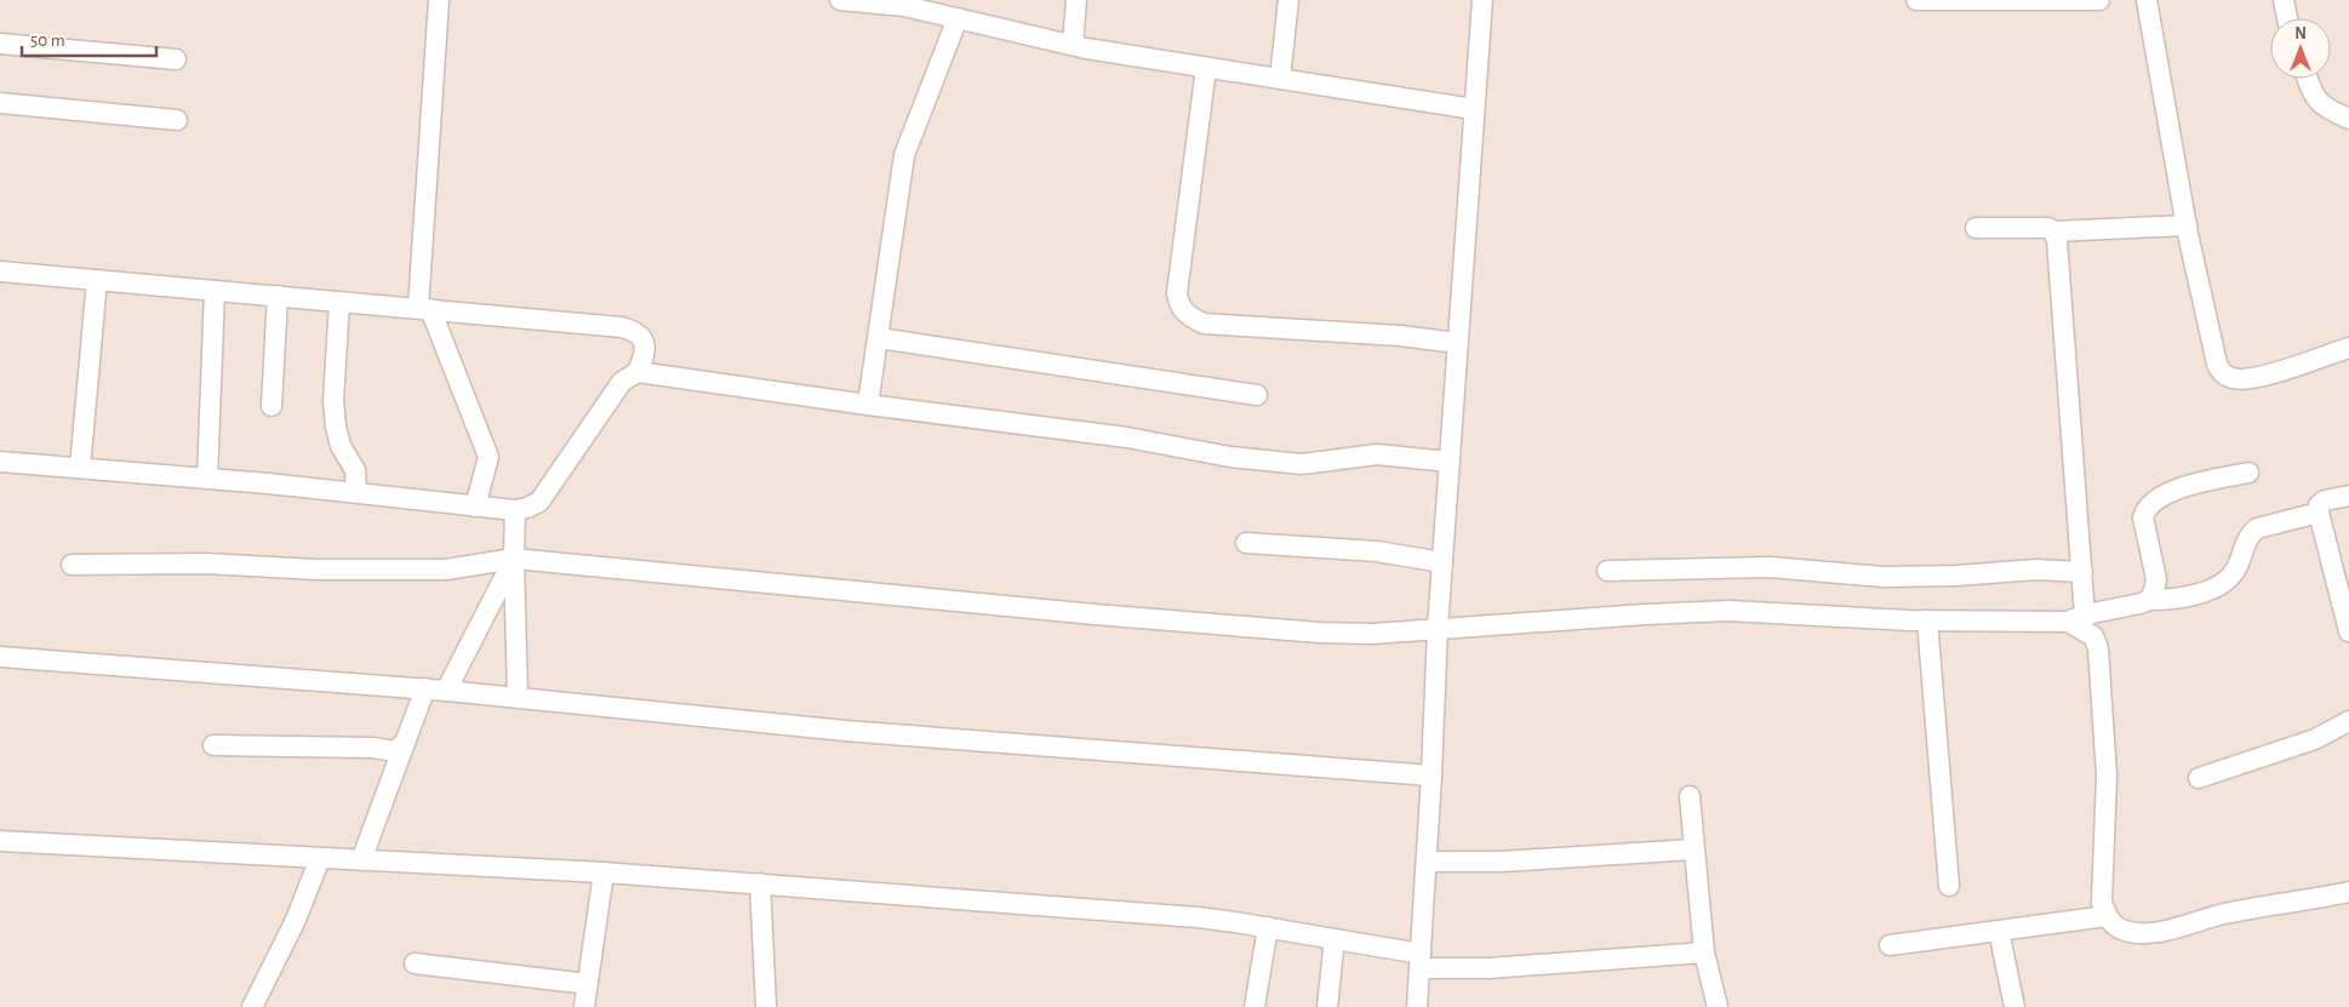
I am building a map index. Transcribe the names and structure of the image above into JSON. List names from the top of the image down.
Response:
{
  "scale_bar": "50 m",
  "north": "top"
}
